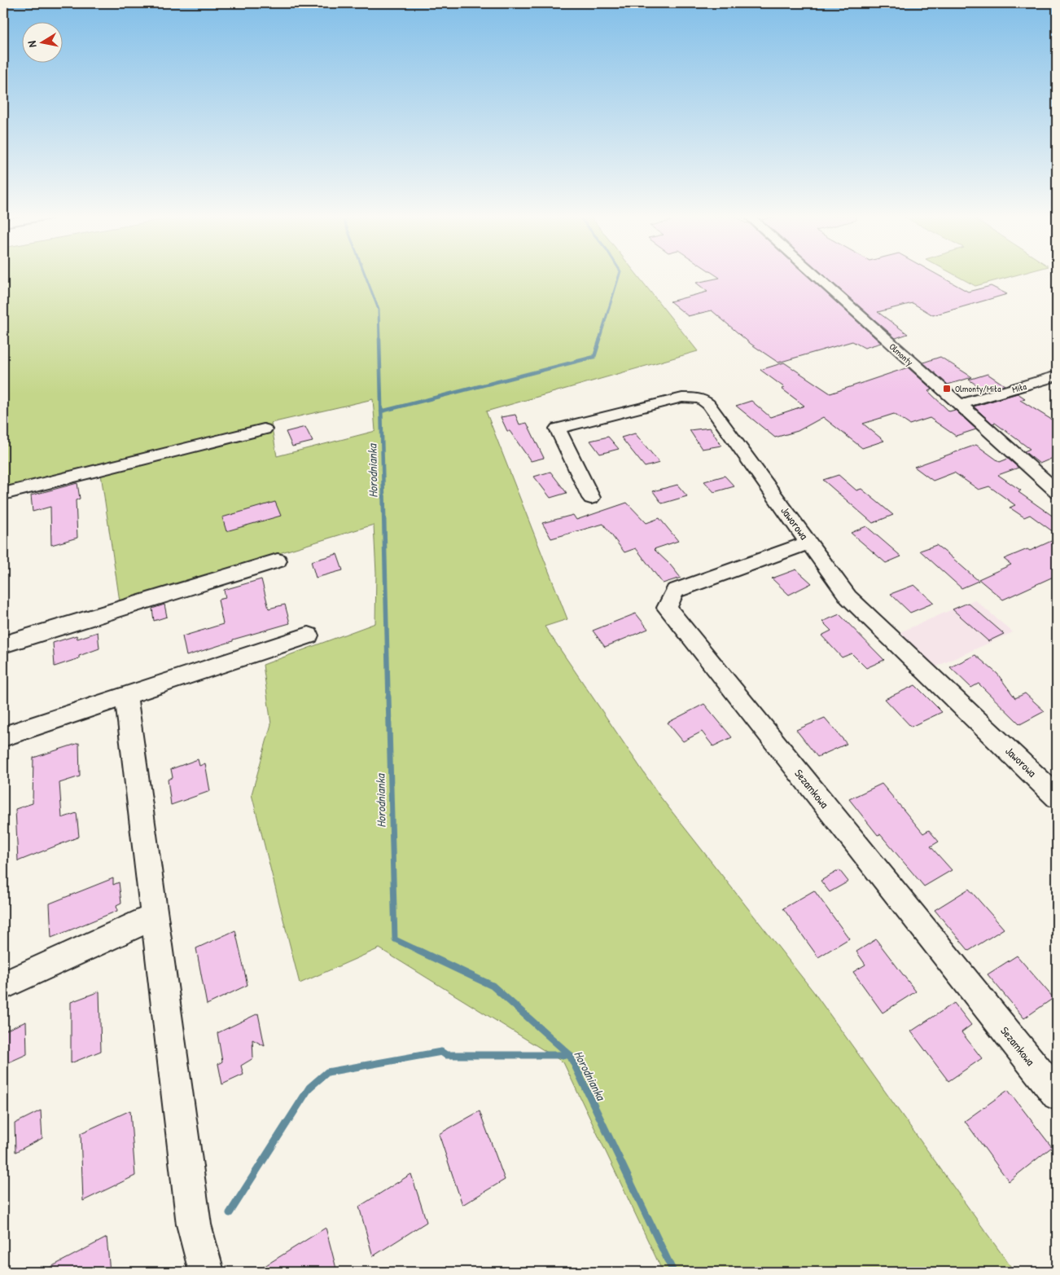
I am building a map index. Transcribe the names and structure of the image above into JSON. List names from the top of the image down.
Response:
{
  "streets": {
    "street": [
      "Olmonty",
      "Miła",
      "Jaworowa",
      "Sezamkowa"
    ]
  },
  "crossings": [
    ["Olmonty", "Miła"],
    ["Jaworowa", "Sezamkowa"]
  ],
  "water": ["Horodnianka"],
  "places": {
    "transit": ["Olmonty/Miła"]
  },
  "north": "left"
}
